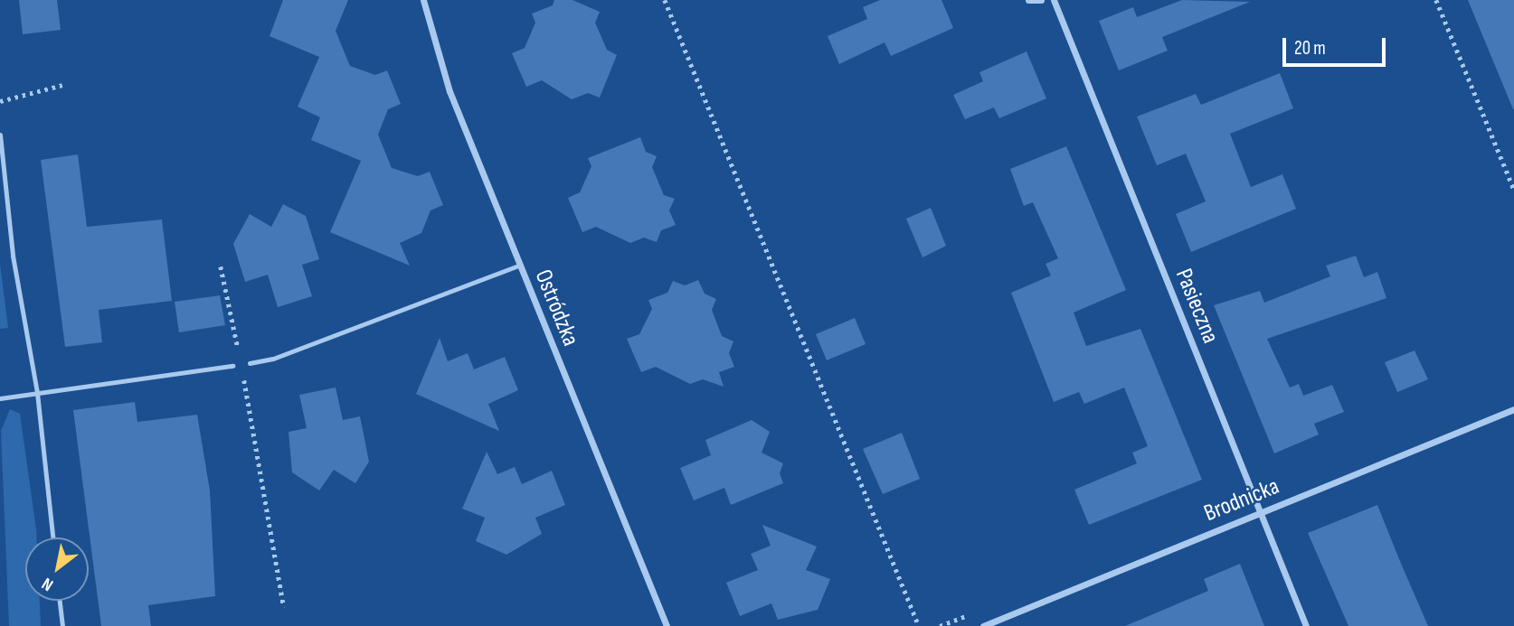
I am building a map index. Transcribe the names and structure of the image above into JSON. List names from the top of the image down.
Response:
{
  "streets": {
    "street": ["Pasieczna", "Ostródzka", "Brodnicka"]
  },
  "crossings": [
    ["Pasieczna", "Brodnicka"]
  ],
  "scale_bar": "20 m",
  "north": "bottom left"
}
